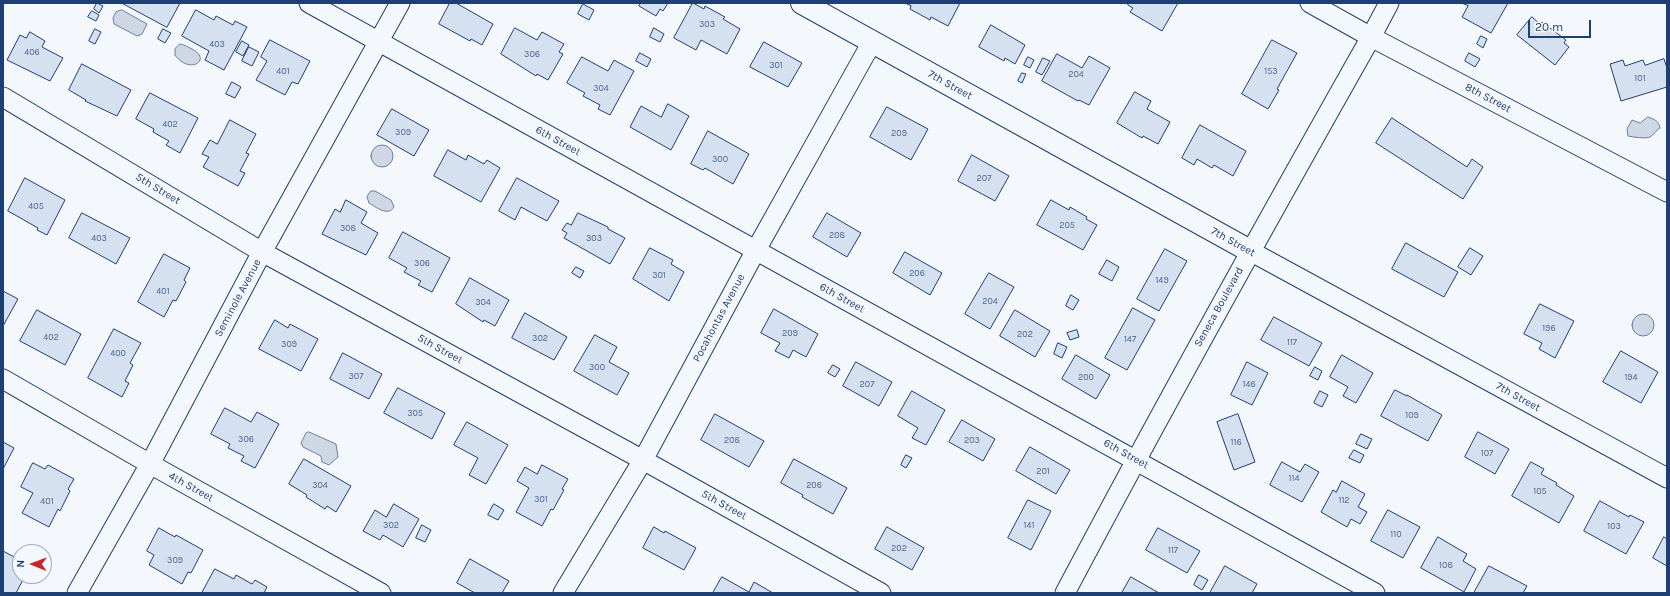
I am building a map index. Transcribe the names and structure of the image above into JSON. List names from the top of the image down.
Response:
{
  "streets": {
    "street": [
      "7th Street",
      "8th Street",
      "6th Street",
      "5th Street",
      "Seminole Avenue",
      "Seneca Boulevard",
      "Pocahontas Avenue",
      "4th Street"
    ]
  },
  "crossings": [
    ["7th Street", "Seneca Boulevard"],
    ["7th Street", "Pocahontas Avenue"],
    ["8th Street", "Seneca Boulevard"],
    ["6th Street", "Seminole Avenue"],
    ["6th Street", "Seneca Boulevard"],
    ["6th Street", "Pocahontas Avenue"],
    ["5th Street", "Seminole Avenue"],
    ["5th Street", "Pocahontas Avenue"],
    ["Seminole Avenue", "4th Street"]
  ],
  "house_numbers": [
    "303",
    "403",
    "406",
    "306",
    "301",
    "401",
    "153",
    "204",
    "101",
    "304",
    "402",
    "309",
    "209",
    "300",
    "207",
    "405",
    "205",
    "308",
    "208",
    "403",
    "303",
    "306",
    "206",
    "301",
    "149",
    "401",
    "204",
    "304",
    "196",
    "209",
    "202",
    "402",
    "302",
    "147",
    "117",
    "309",
    "400",
    "300",
    "307",
    "200",
    "194",
    "207",
    "146",
    "305",
    "109",
    "306",
    "208",
    "203",
    "116",
    "107",
    "201",
    "114",
    "304",
    "206",
    "105",
    "301",
    "112",
    "401",
    "302",
    "141",
    "103",
    "110",
    "202",
    "117",
    "309",
    "108"
  ],
  "scale_bar": "20 m",
  "north": "left"
}
